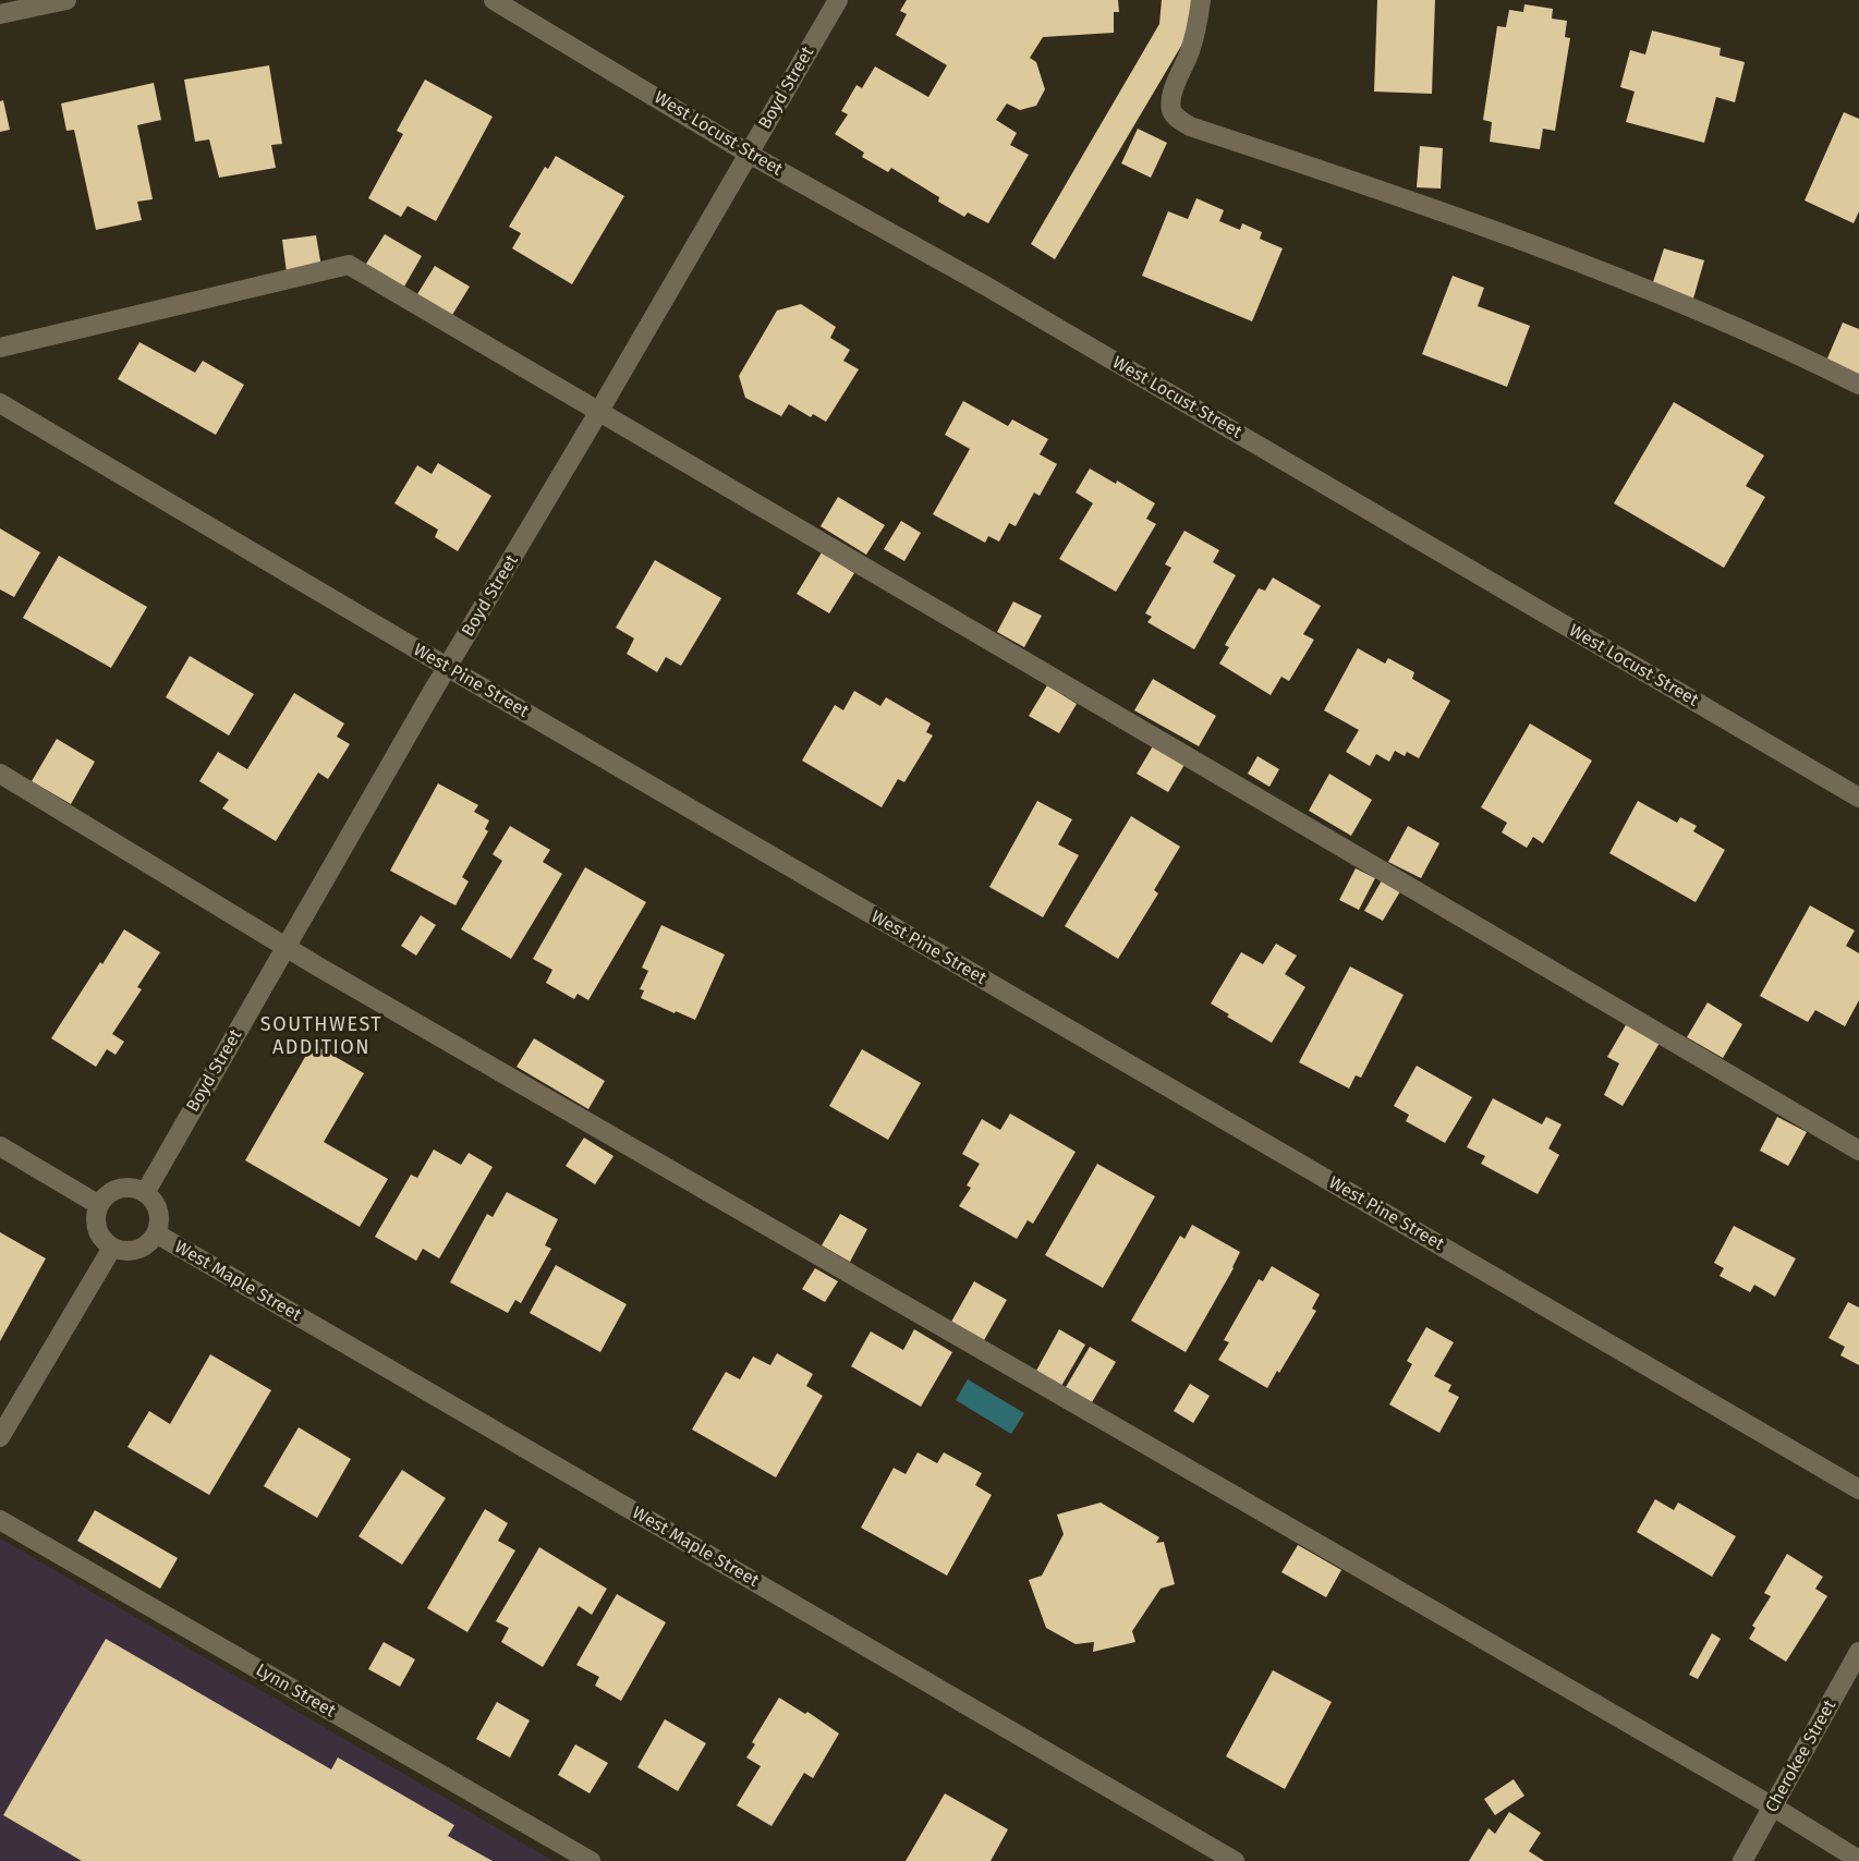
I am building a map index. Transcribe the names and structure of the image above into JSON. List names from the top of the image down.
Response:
{
  "streets": {
    "street": [
      "Boyd Street",
      "West Locust Street",
      "West Pine Street",
      "West Maple Street",
      "Lynn Street",
      "Cherokee Street"
    ]
  },
  "crossings": [
    ["Boyd Street", "West Locust Street"],
    ["Boyd Street", "West Pine Street"],
    ["Boyd Street", "West Maple Street"]
  ],
  "districts": ["SOUTHWEST ADDITION"]
}
